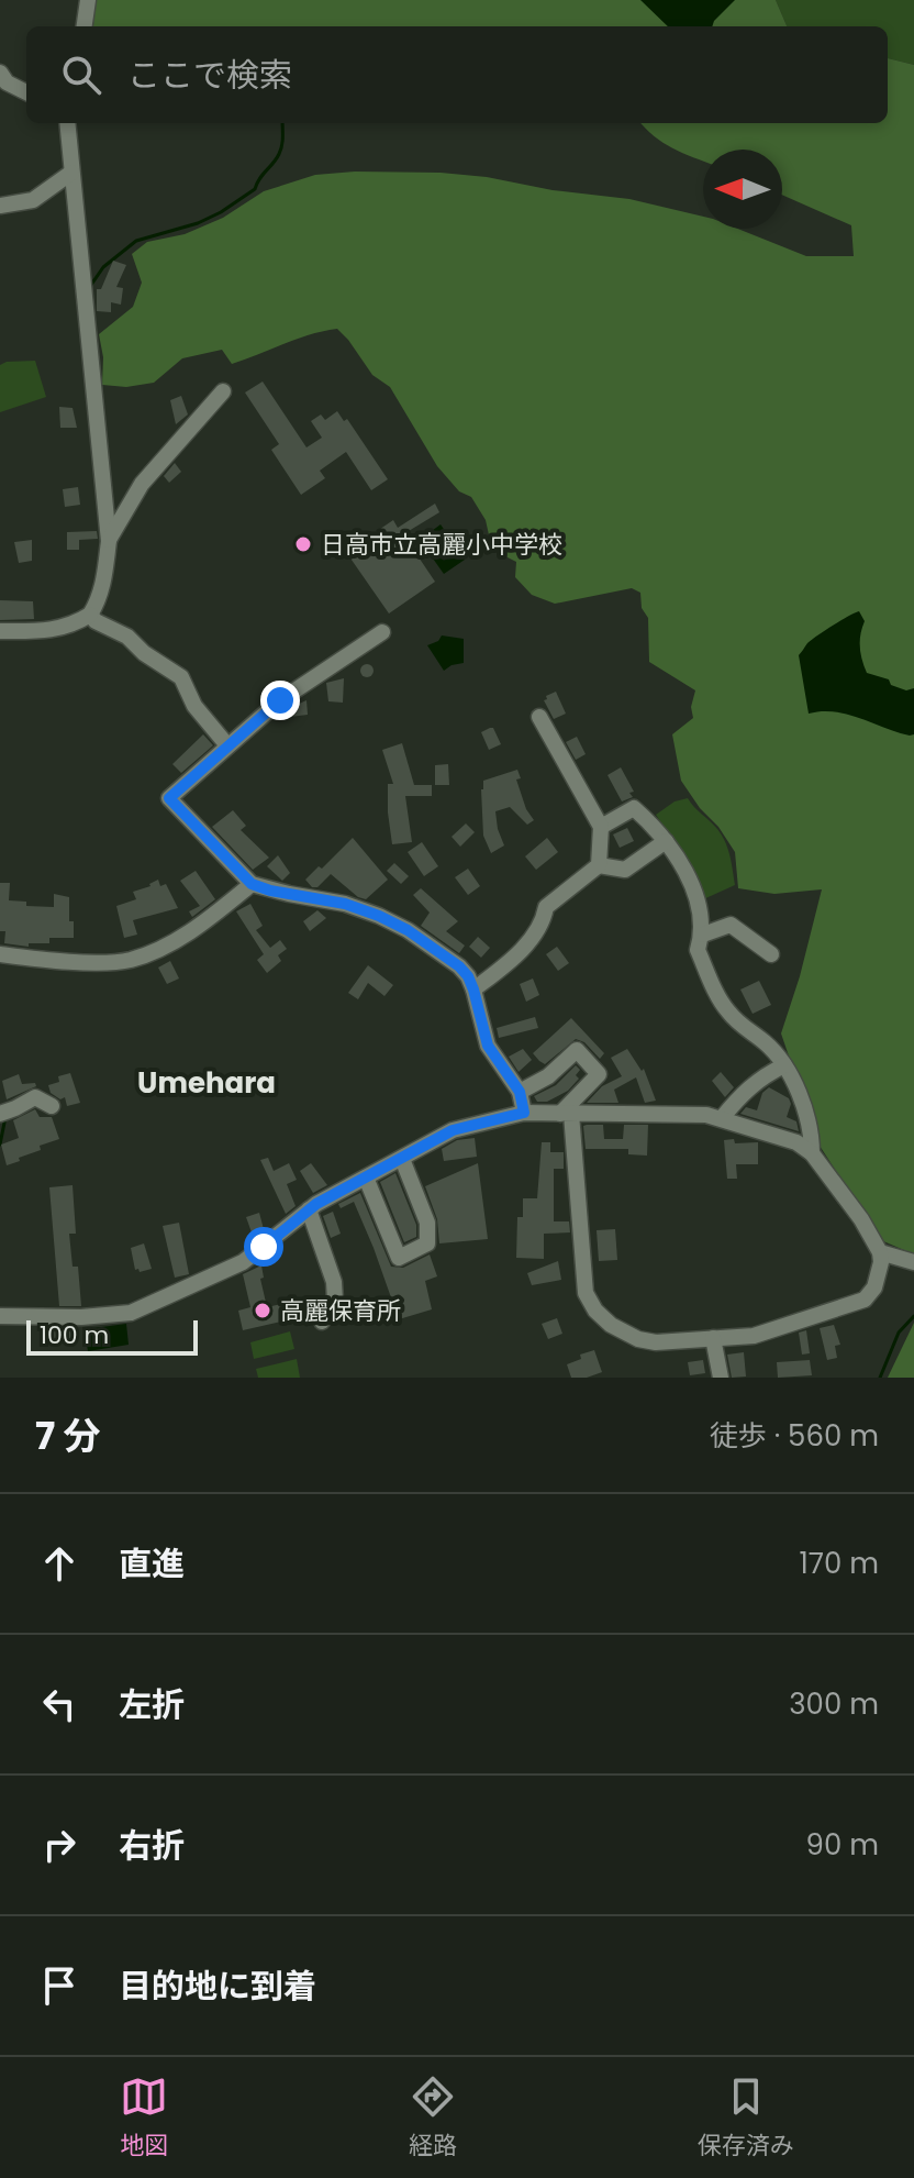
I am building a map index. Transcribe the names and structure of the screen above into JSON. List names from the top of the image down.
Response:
{
  "districts": ["Umehara"],
  "places": ["日高市立高麗小中学校", "高麗保育所"],
  "scale_bar": "100 m",
  "north": "left",
  "page": {
    "search": "ここで検索",
    "scale": "100 m",
    "heading": ["7 分", "徒歩 · 560 m"],
    "list": [
      ["直進", "170 m"],
      ["左折", "300 m"],
      ["右折", "90 m"],
      "目的地に到着"
    ],
    "nav": ["地図", "経路", "保存済み"]
  }
}
